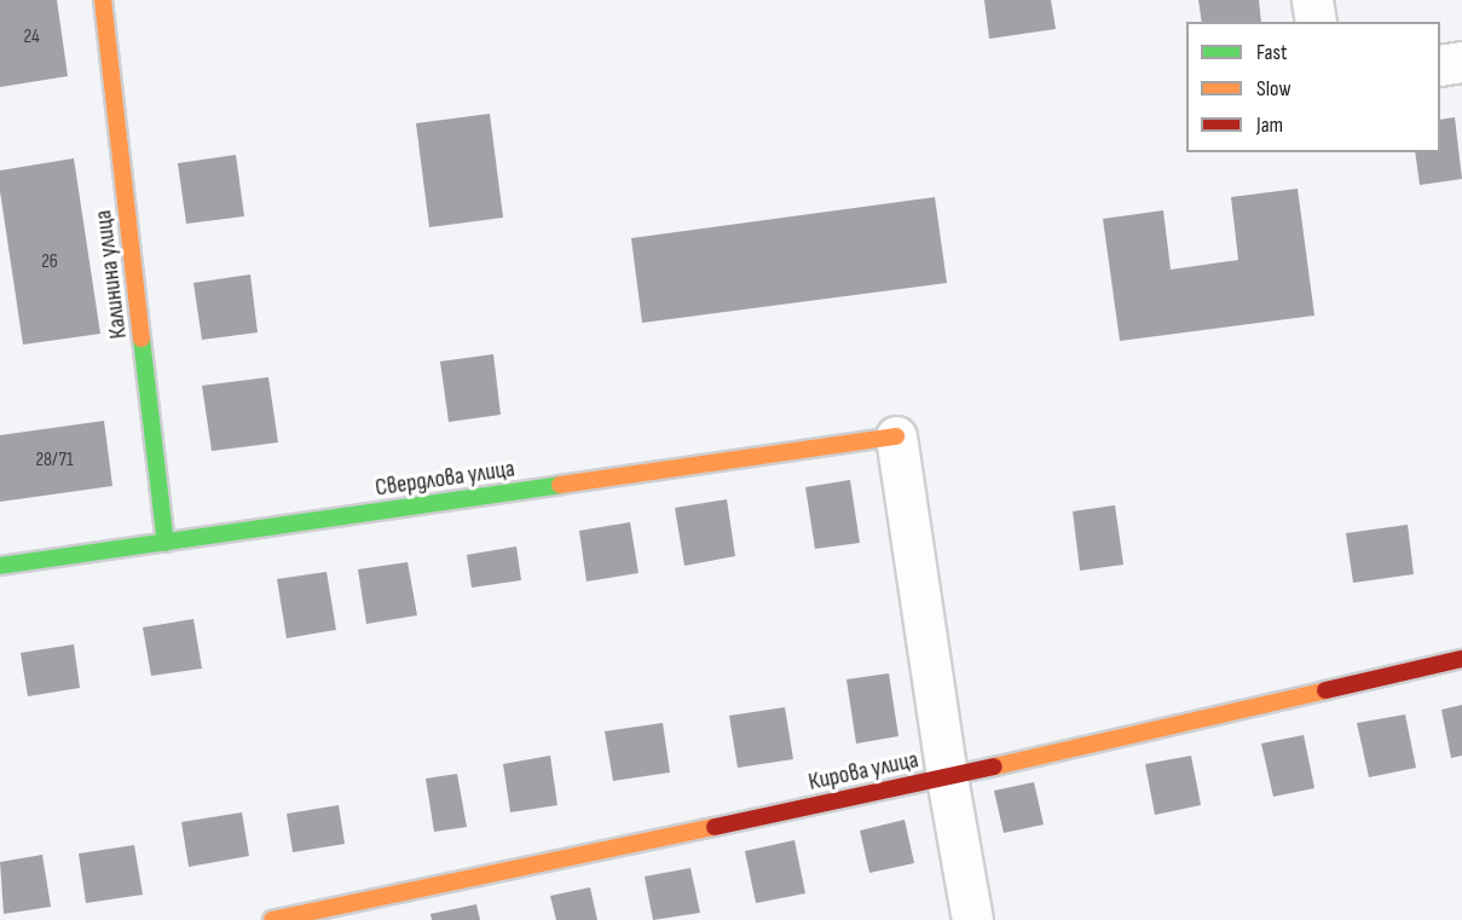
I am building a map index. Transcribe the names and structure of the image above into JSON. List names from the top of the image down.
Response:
{
  "streets": {
    "street": ["Калинина улица", "Свердлова улица", "Кирова улица"]
  },
  "crossings": [
    ["Калинина улица", "Свердлова улица"]
  ],
  "house_numbers": ["24", "26", "28/71"],
  "legend": ["Fast", "Slow", "Jam"]
}
